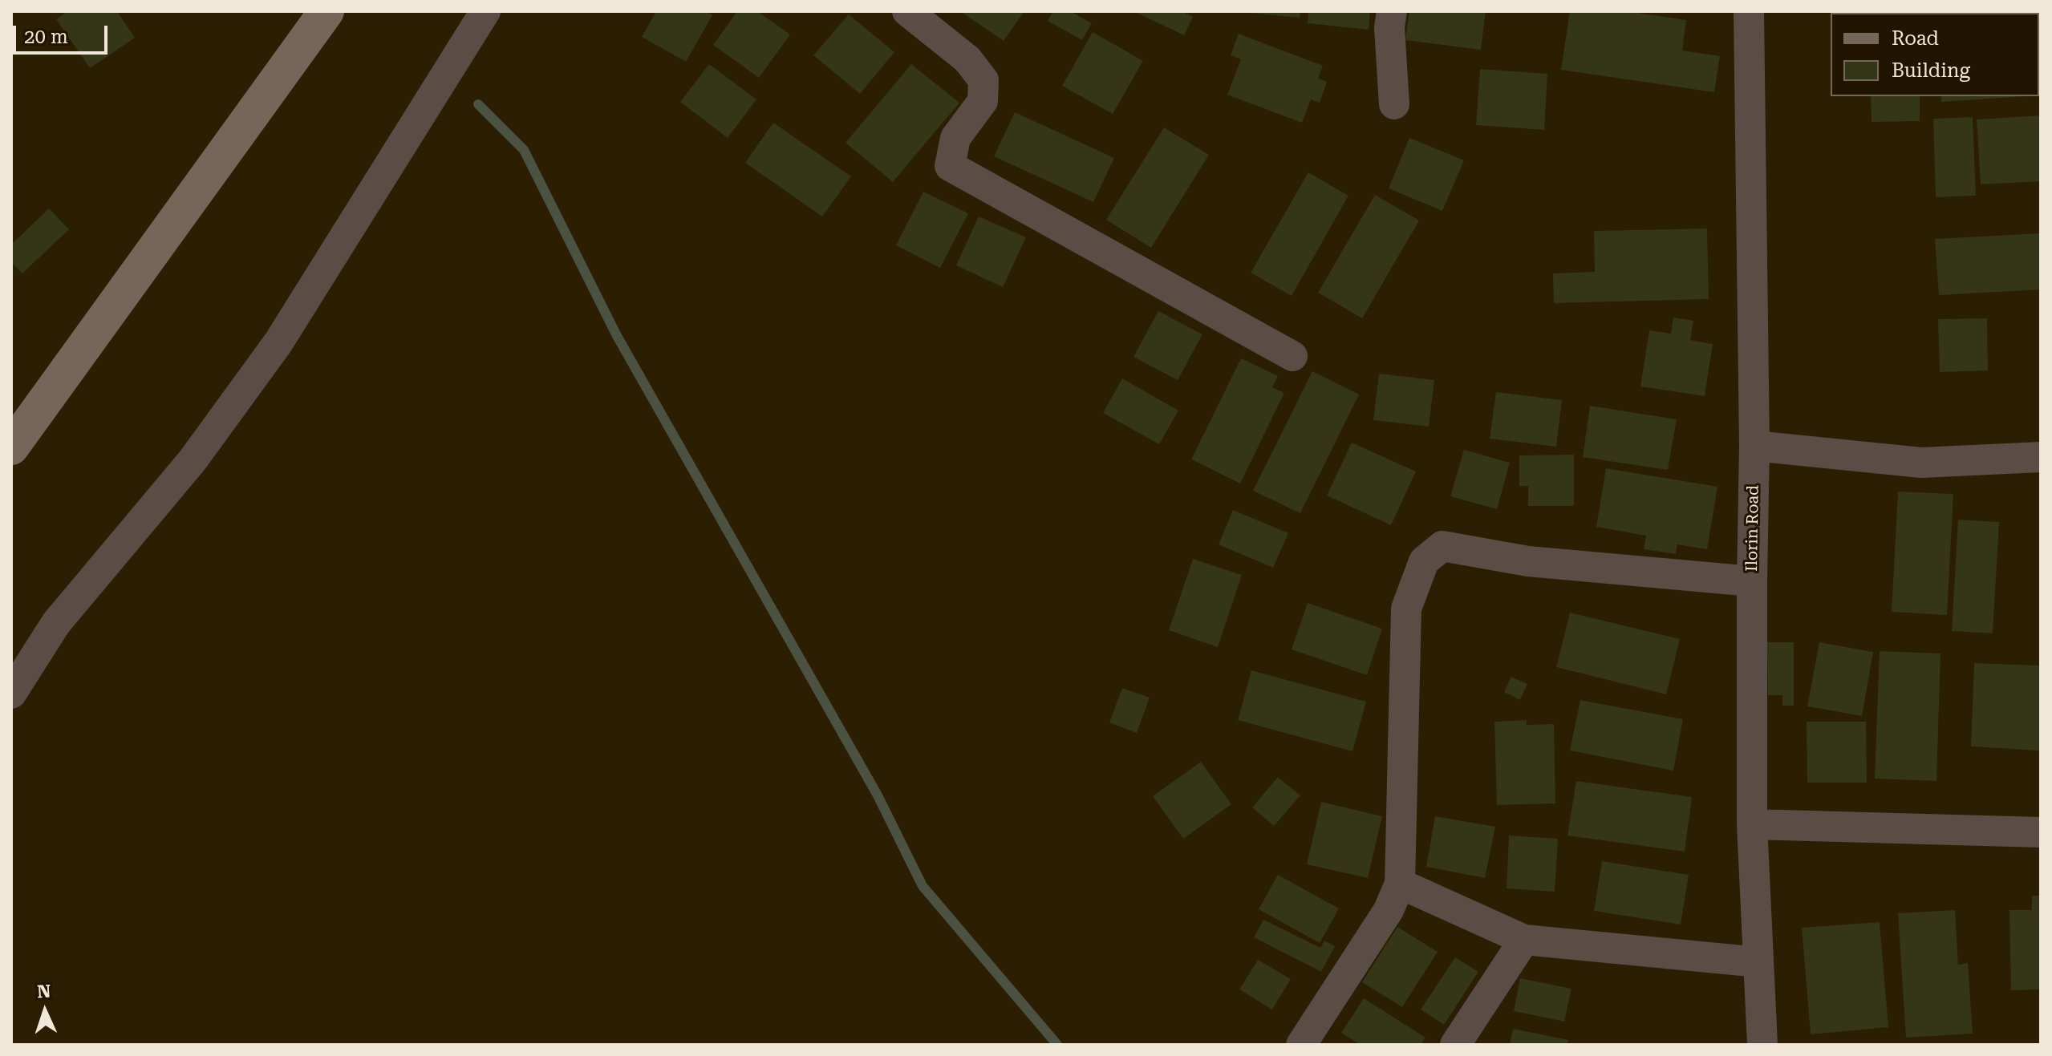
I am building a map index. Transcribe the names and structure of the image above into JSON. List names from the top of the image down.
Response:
{
  "streets": {
    "street": ["Ilorin Road"]
  },
  "legend": ["Road", "Building"],
  "scale_bar": "20 m",
  "north": "top"
}
